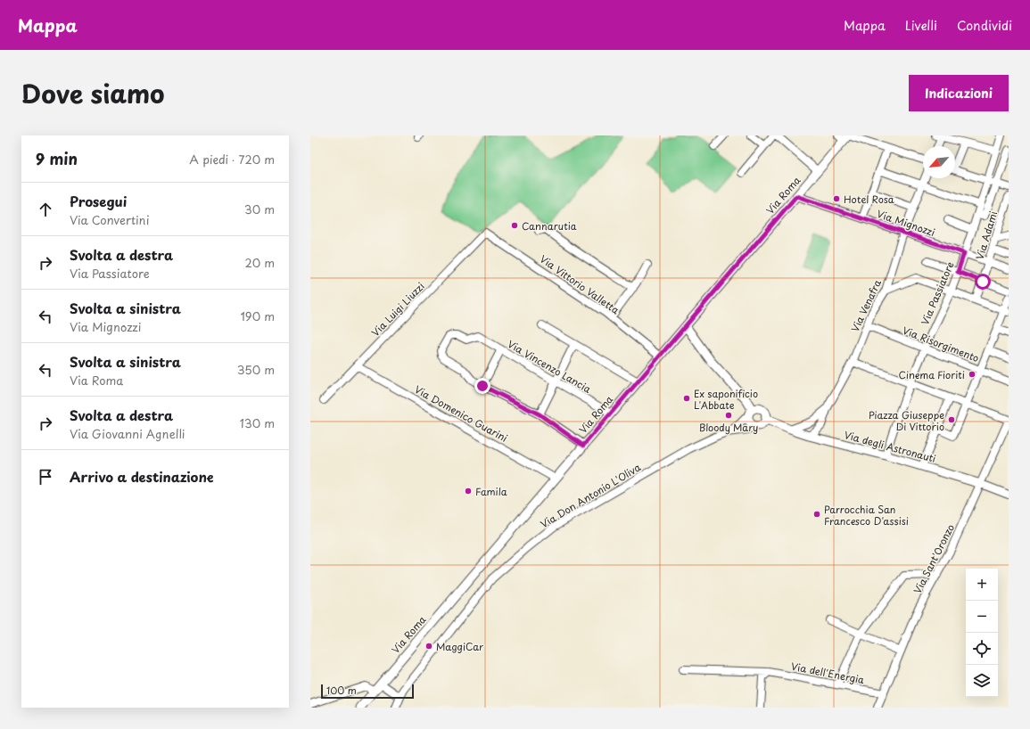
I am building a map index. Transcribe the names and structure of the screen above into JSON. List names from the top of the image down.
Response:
{
  "streets": {
    "street": [
      "Via Roma",
      "Via Mignozzi",
      "Via Adami",
      "Via Vittorio Valletta",
      "Via Passiatore",
      "Via Venafra",
      "Via Luigi Liuzzi",
      "Via Risorgimento",
      "Via Vincenzo Lancia",
      "Via Domenico Guarini",
      "Via degli Astronauti",
      "Via Don Antonio L'Oliva",
      "Via Sant'Oronzo",
      "Via dell'Energia"
    ]
  },
  "crossings": [
    ["Via Roma", "Via Mignozzi"],
    ["Via Roma", "Via Vittorio Valletta"],
    ["Via Roma", "Via Vincenzo Lancia"],
    ["Via Roma", "Via Domenico Guarini"],
    ["Via Mignozzi", "Via Adami"],
    ["Via Mignozzi", "Via Passiatore"],
    ["Via Mignozzi", "Via Venafra"],
    ["Via Vittorio Valletta", "Via Luigi Liuzzi"],
    ["Via Passiatore", "Via Risorgimento"],
    ["Via Passiatore", "Via degli Astronauti"],
    ["Via Venafra", "Via Risorgimento"],
    ["Via Venafra", "Via degli Astronauti"],
    ["Via Luigi Liuzzi", "Via Domenico Guarini"],
    ["Via degli Astronauti", "Via Don Antonio L'Oliva"],
    ["Via degli Astronauti", "Via Sant'Oronzo"],
    ["Via Sant'Oronzo", "Via dell'Energia"]
  ],
  "places": [
    "Hotel Rosa",
    "Cannarutia",
    "Cinema Fioriti",
    "Ex saponificio L'Abbate",
    "Bloody Mary",
    "Piazza Giuseppe Di Vittorio",
    "Famila",
    "Parrocchia San Francesco D'assisi",
    "MaggiCar"
  ],
  "scale_bar": "100 m",
  "north": "bottom left",
  "page": {
    "header": "Mappa",
    "nav": ["Mappa", "Livelli", "Condividi"],
    "title": "Dove siamo",
    "buttons": "Indicazioni",
    "heading": ["9 min", "A piedi · 720 m"],
    "list": [
      ["Prosegui", "Via Convertini", "30 m"],
      ["Svolta a destra", "Via Passiatore", "20 m"],
      ["Svolta a sinistra", "Via Mignozzi", "190 m"],
      ["Svolta a sinistra", "Via Roma", "350 m"],
      ["Svolta a destra", "Via Giovanni Agnelli", "130 m"],
      "Arrivo a destinazione"
    ],
    "map_buttons": ["+", "−"],
    "scale": "100 m"
  }
}
